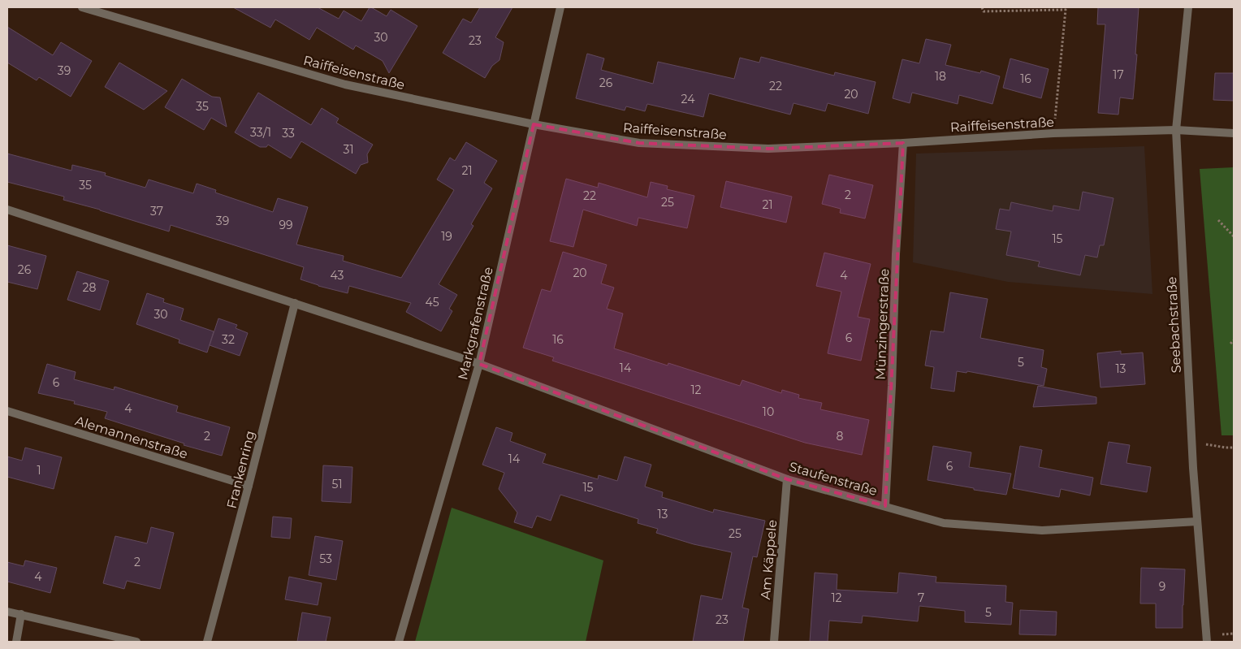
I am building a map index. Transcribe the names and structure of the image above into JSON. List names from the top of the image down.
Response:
{
  "streets": {
    "street": [
      "Raiffeisenstraße",
      "Markgrafenstraße",
      "Münzingerstraße",
      "Seebachstraße",
      "Alemannenstraße",
      "Frankenring",
      "Staufenstraße",
      "Am Käppele"
    ]
  },
  "crossings": [
    ["Raiffeisenstraße", "Markgrafenstraße"],
    ["Raiffeisenstraße", "Münzingerstraße"],
    ["Raiffeisenstraße", "Seebachstraße"],
    ["Markgrafenstraße", "Staufenstraße"],
    ["Münzingerstraße", "Staufenstraße"],
    ["Seebachstraße", "Staufenstraße"],
    ["Alemannenstraße", "Frankenring"],
    ["Staufenstraße", "Am Käppele"]
  ],
  "house_numbers": [
    "30",
    "23",
    "39",
    "17",
    "18",
    "16",
    "26",
    "22",
    "20",
    "24",
    "35",
    "33/1",
    "33",
    "31",
    "21",
    "35",
    "2",
    "22",
    "25",
    "21",
    "37",
    "39",
    "99",
    "19",
    "15",
    "26",
    "20",
    "43",
    "4",
    "28",
    "45",
    "30",
    "6",
    "32",
    "16",
    "5",
    "14",
    "13",
    "6",
    "12",
    "4",
    "10",
    "2",
    "8",
    "14",
    "6",
    "1",
    "51",
    "15",
    "13",
    "25",
    "53",
    "2",
    "4",
    "9",
    "12",
    "7",
    "5",
    "23"
  ]
}
